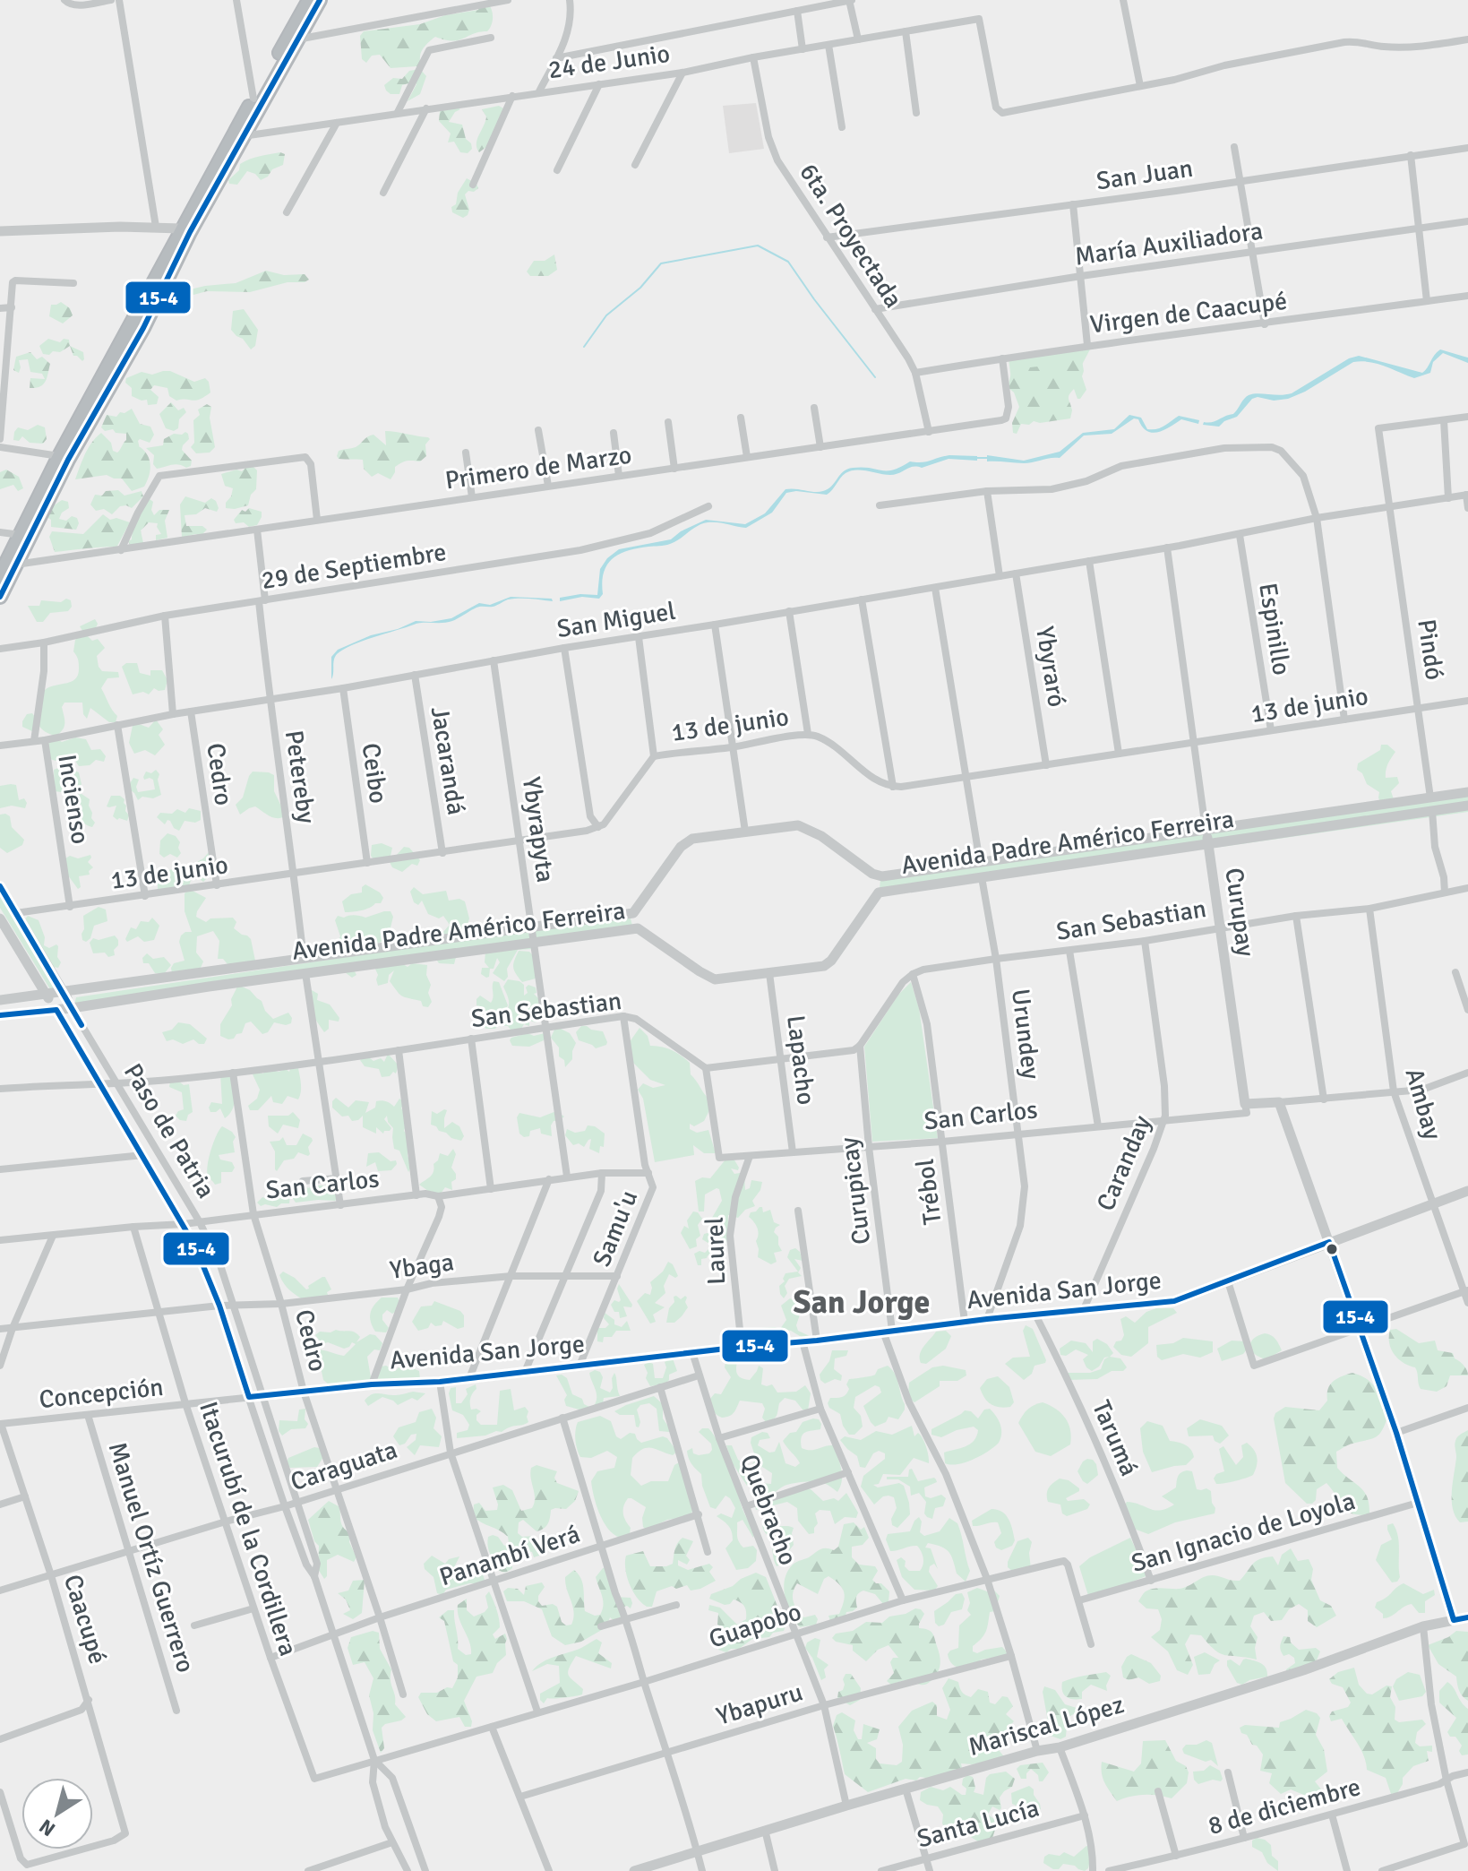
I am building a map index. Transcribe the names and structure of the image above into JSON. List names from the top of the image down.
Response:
{
  "streets": {
    "street": [
      "24 de Junio",
      "San Juan",
      "6ta. Proyectada",
      "María Auxiliadora",
      "Virgen de Caacupé",
      "Primero de Marzo",
      "29 de Septiembre",
      "San Miguel",
      "Espinillo",
      "Pindó",
      "Ybyraró",
      "13 de junio",
      "Jacarandá",
      "Ceibo",
      "Cedro",
      "Petereby",
      "Incienso",
      "Ybyrapyta",
      "Avenida Padre Américo Ferreira",
      "Curupay",
      "San Sebastian",
      "Urundey",
      "Lapacho",
      "Ambay",
      "San Carlos",
      "Paso de Patria",
      "Caranday",
      "Curupicay",
      "Trébol",
      "Samu'u",
      "Laurel",
      "Ybaga",
      "Avenida San Jorge",
      "Concepción",
      "Tarumá",
      "Caraguata",
      "Quebracho",
      "Itacurubí de la Cordillera",
      "San Ignacio de Loyola",
      "Panambí Verá",
      "Manuel Ortíz Guerrero",
      "Caacupé",
      "Guapobo",
      "Ybapuru",
      "Mariscal López",
      "8 de diciembre",
      "Santa Lucía"
    ]
  },
  "crossings": [
    ["24 de Junio", "6ta. Proyectada"],
    ["San Juan", "6ta. Proyectada"],
    ["6ta. Proyectada", "María Auxiliadora"],
    ["6ta. Proyectada", "Virgen de Caacupé"],
    ["6ta. Proyectada", "Primero de Marzo"],
    ["Virgen de Caacupé", "Primero de Marzo"],
    ["Primero de Marzo", "Petereby"],
    ["29 de Septiembre", "Petereby"],
    ["San Miguel", "Espinillo"],
    ["San Miguel", "Pindó"],
    ["San Miguel", "Ybyraró"],
    ["San Miguel", "Jacarandá"],
    ["San Miguel", "Ceibo"],
    ["San Miguel", "Cedro"],
    ["San Miguel", "Petereby"],
    ["San Miguel", "Incienso"],
    ["San Miguel", "Ybyrapyta"],
    ["San Miguel", "Curupay"],
    ["Espinillo", "13 de junio"],
    ["Pindó", "13 de junio"],
    ["Pindó", "Avenida Padre Américo Ferreira"],
    ["Ybyraró", "13 de junio"],
    ["13 de junio", "Jacarandá"],
    ["13 de junio", "Ceibo"],
    ["13 de junio", "Cedro"],
    ["13 de junio", "Petereby"],
    ["13 de junio", "Incienso"],
    ["13 de junio", "Ybyrapyta"],
    ["13 de junio", "Curupay"],
    ["13 de junio", "Paso de Patria"],
    ["Cedro", "San Sebastian"],
    ["Cedro", "San Carlos"],
    ["Cedro", "Ybaga"],
    ["Cedro", "Avenida San Jorge"],
    ["Cedro", "Caraguata"],
    ["Cedro", "Panambí Verá"],
    ["Petereby", "Avenida Padre Américo Ferreira"],
    ["Ybyrapyta", "Avenida Padre Américo Ferreira"],
    ["Ybyrapyta", "San Sebastian"],
    ["Ybyrapyta", "San Carlos"],
    ["Avenida Padre Américo Ferreira", "Curupay"],
    ["Avenida Padre Américo Ferreira", "Urundey"],
    ["Avenida Padre Américo Ferreira", "Lapacho"],
    ["Avenida Padre Américo Ferreira", "Paso de Patria"],
    ["Curupay", "San Sebastian"],
    ["Curupay", "San Carlos"],
    ["San Sebastian", "Urundey"],
    ["San Sebastian", "Ambay"],
    ["San Sebastian", "San Carlos"],
    ["San Sebastian", "Paso de Patria"],
    ["San Sebastian", "Caranday"],
    ["San Sebastian", "Trébol"],
    ["San Sebastian", "Samu'u"],
    ["Urundey", "San Carlos"],
    ["Urundey", "Avenida San Jorge"],
    ["Lapacho", "San Carlos"],
    ["Ambay", "San Carlos"],
    ["Ambay", "Avenida San Jorge"],
    ["San Carlos", "Paso de Patria"],
    ["San Carlos", "Caranday"],
    ["San Carlos", "Curupicay"],
    ["San Carlos", "Trébol"],
    ["San Carlos", "Samu'u"],
    ["San Carlos", "Laurel"],
    ["San Carlos", "Itacurubí de la Cordillera"],
    ["Paso de Patria", "Ybaga"],
    ["Paso de Patria", "Avenida San Jorge"],
    ["Paso de Patria", "Concepción"],
    ["Paso de Patria", "Caraguata"],
    ["Paso de Patria", "Itacurubí de la Cordillera"],
    ["Paso de Patria", "Panambí Verá"],
    ["Paso de Patria", "Guapobo"],
    ["Caranday", "Avenida San Jorge"],
    ["Curupicay", "Avenida San Jorge"],
    ["Curupicay", "Guapobo"],
    ["Curupicay", "Ybapuru"],
    ["Curupicay", "Mariscal López"],
    ["Trébol", "Avenida San Jorge"],
    ["Samu'u", "Ybaga"],
    ["Samu'u", "Avenida San Jorge"],
    ["Laurel", "Avenida San Jorge"],
    ["Ybaga", "Itacurubí de la Cordillera"],
    ["Avenida San Jorge", "Concepción"],
    ["Avenida San Jorge", "Tarumá"],
    ["Avenida San Jorge", "Quebracho"],
    ["Concepción", "Itacurubí de la Cordillera"],
    ["Concepción", "Manuel Ortíz Guerrero"],
    ["Concepción", "Caacupé"],
    ["Tarumá", "San Ignacio de Loyola"],
    ["Caraguata", "Quebracho"],
    ["Caraguata", "Itacurubí de la Cordillera"],
    ["Caraguata", "Manuel Ortíz Guerrero"],
    ["Caraguata", "Caacupé"],
    ["Quebracho", "Guapobo"],
    ["Quebracho", "Ybapuru"],
    ["Quebracho", "Mariscal López"],
    ["Itacurubí de la Cordillera", "Panambí Verá"],
    ["Itacurubí de la Cordillera", "Guapobo"],
    ["San Ignacio de Loyola", "Guapobo"]
  ],
  "districts": ["San Jorge"],
  "lines": ["transit line 15-4"],
  "north": "bottom left"
}
